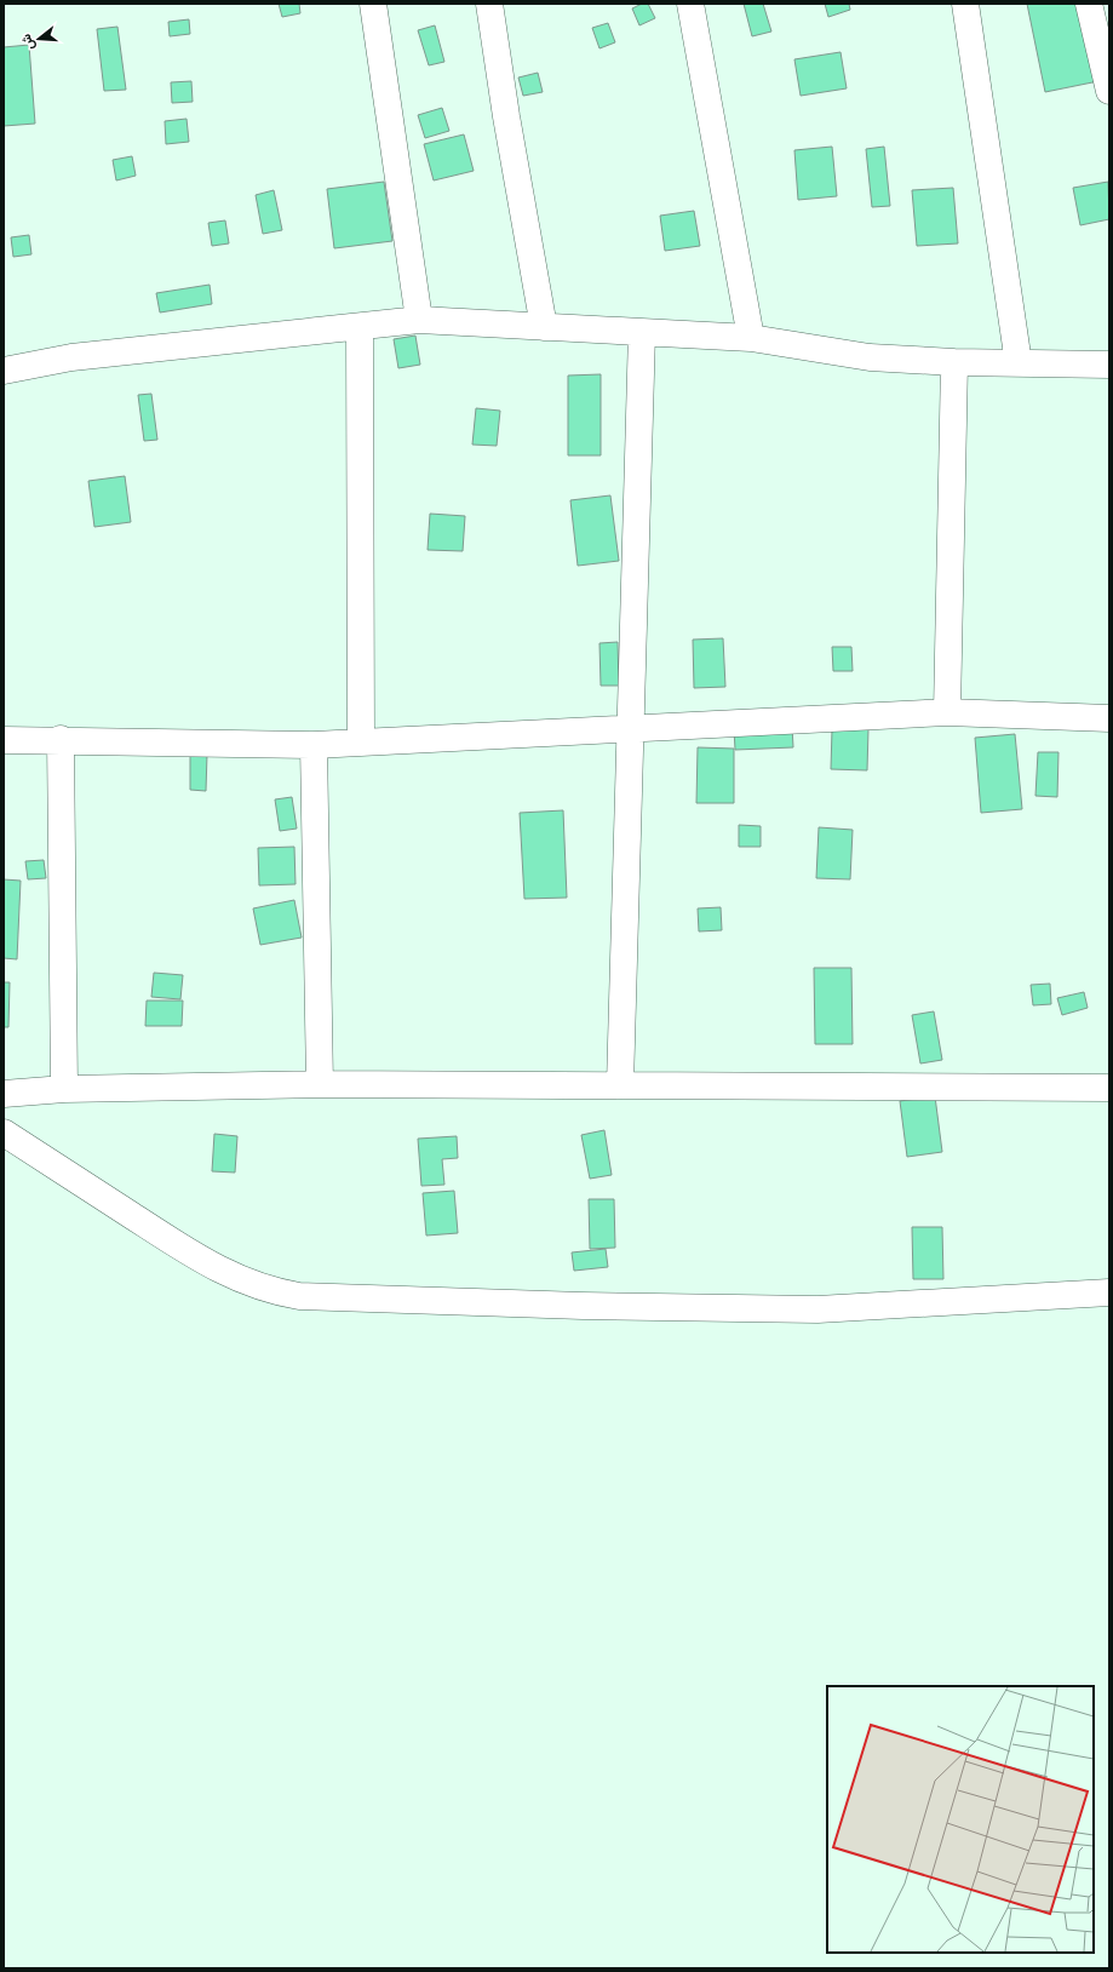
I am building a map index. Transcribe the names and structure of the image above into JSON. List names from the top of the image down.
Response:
{
  "north": "left"
}
